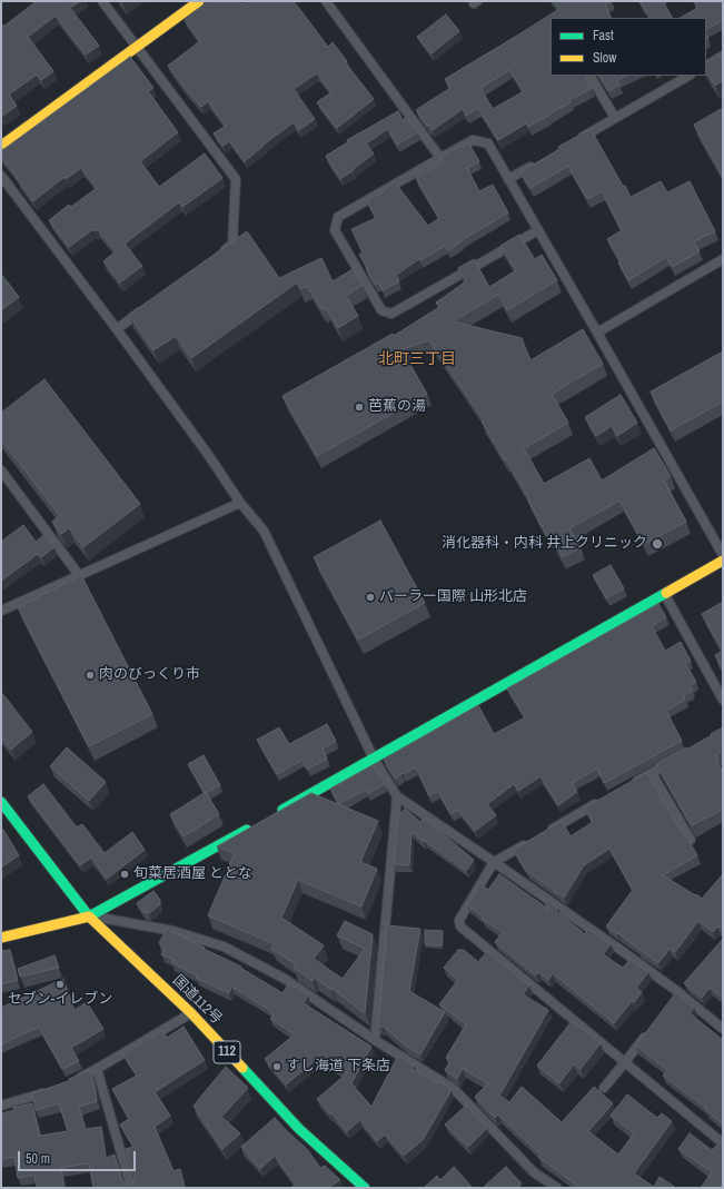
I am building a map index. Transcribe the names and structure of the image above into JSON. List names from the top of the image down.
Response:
{
  "streets": {
    "main road": ["国道112号", "112"]
  },
  "districts": ["北町三丁目"],
  "places": [
    "芭蕉の湯",
    "消化器科・内科 井上クリニック",
    "パーラー国際 山形北店",
    "肉のびっくり市",
    "旬菜居酒屋 ととな",
    "セブン-イレブン",
    "すし海道 下条店"
  ],
  "legend": ["Fast", "Slow"],
  "scale_bar": "50 m"
}
